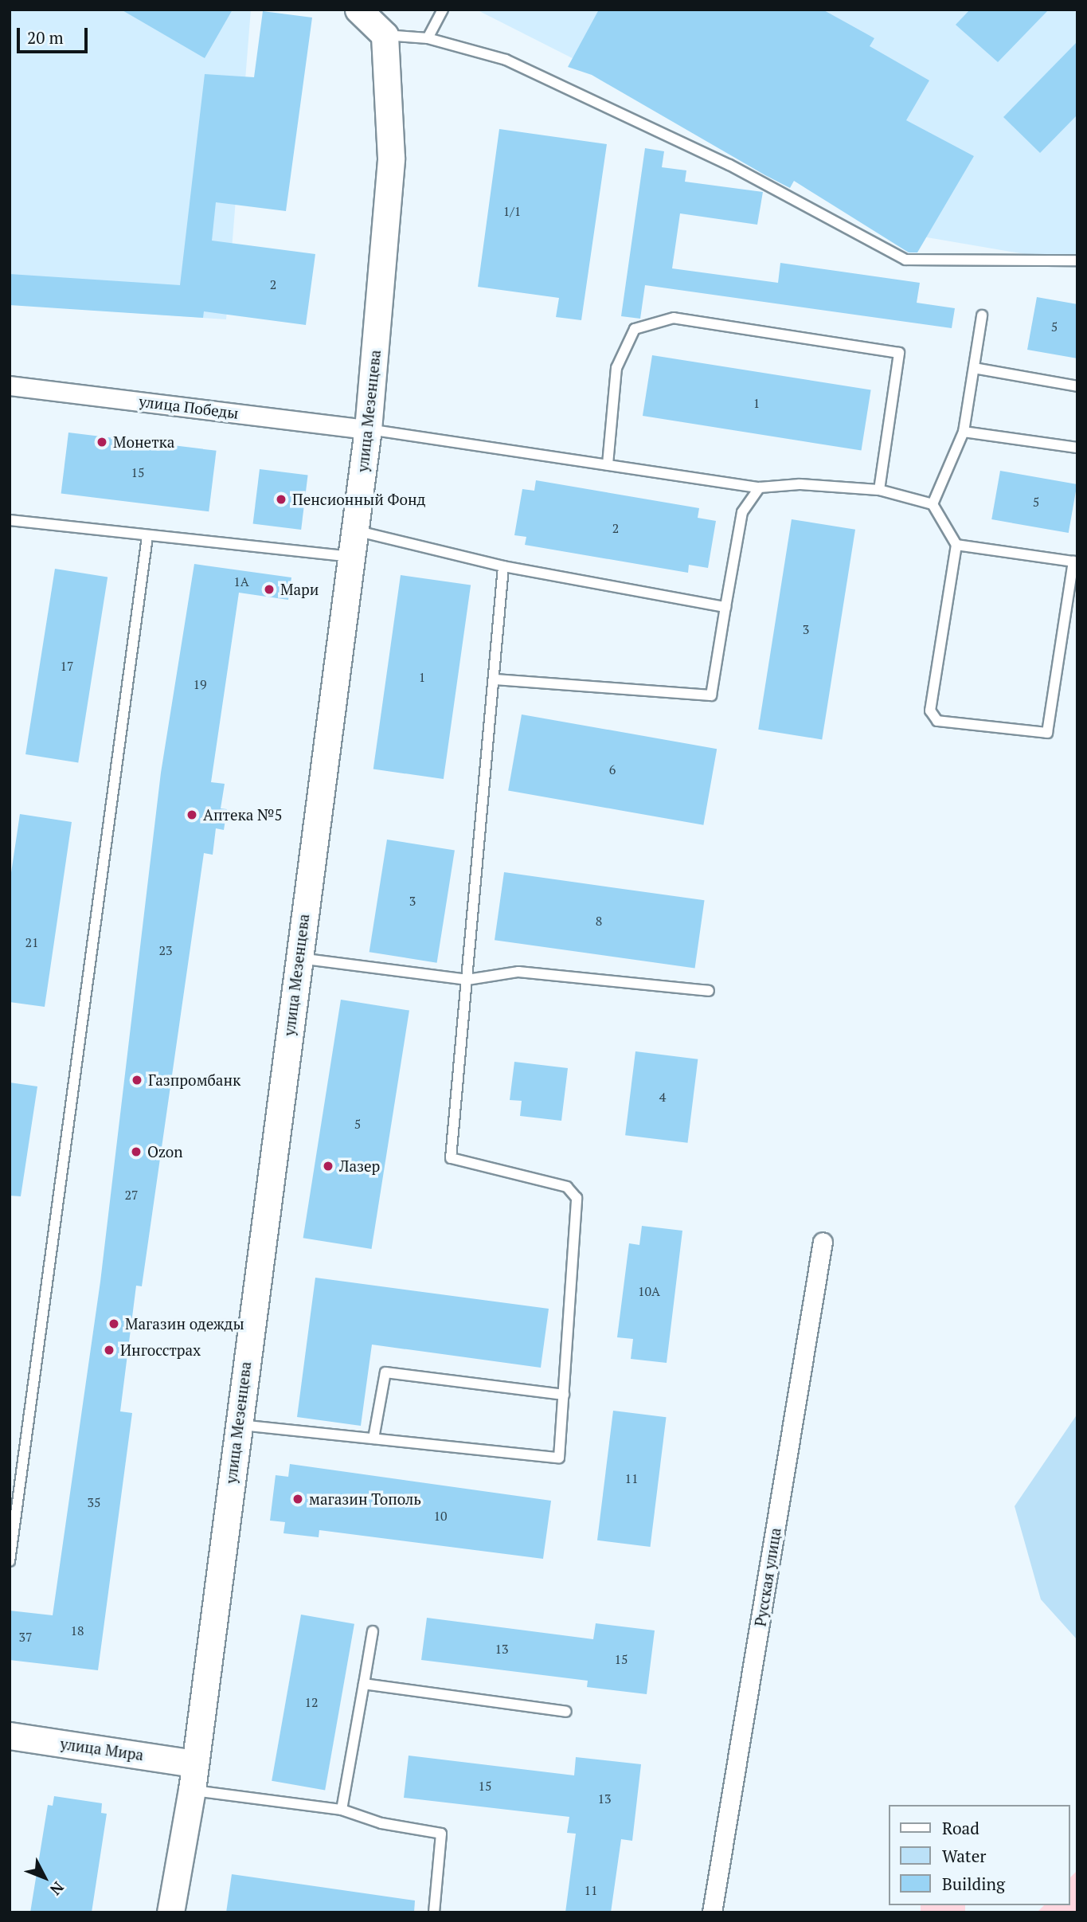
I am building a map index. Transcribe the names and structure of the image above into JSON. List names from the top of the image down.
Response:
{
  "streets": {
    "main road": ["улица Мезенцева", "улица Мира"],
    "street": ["улица Победы", "Русская улица"]
  },
  "crossings": [
    ["улица Победы", "улица Мезенцева"],
    ["улица Мезенцева", "улица Мира"]
  ],
  "places": [
    "Монетка",
    "Пенсионный Фонд",
    "Мари",
    "Аптека №5",
    "Газпромбанк",
    "Ozon",
    "Лазер",
    "Магазин одежды",
    "Ингосстрах",
    "магазин Тополь"
  ],
  "house_numbers": [
    "1/1",
    "2",
    "5",
    "1",
    "15",
    "5",
    "2",
    "1А",
    "3",
    "17",
    "1",
    "19",
    "6",
    "3",
    "8",
    "21",
    "23",
    "4",
    "5",
    "27",
    "10А",
    "11",
    "35",
    "10",
    "18",
    "37",
    "13",
    "15",
    "12",
    "15",
    "13",
    "11"
  ],
  "legend": ["Road", "Water", "Building"],
  "scale_bar": "20 m",
  "north": "bottom right"
}
